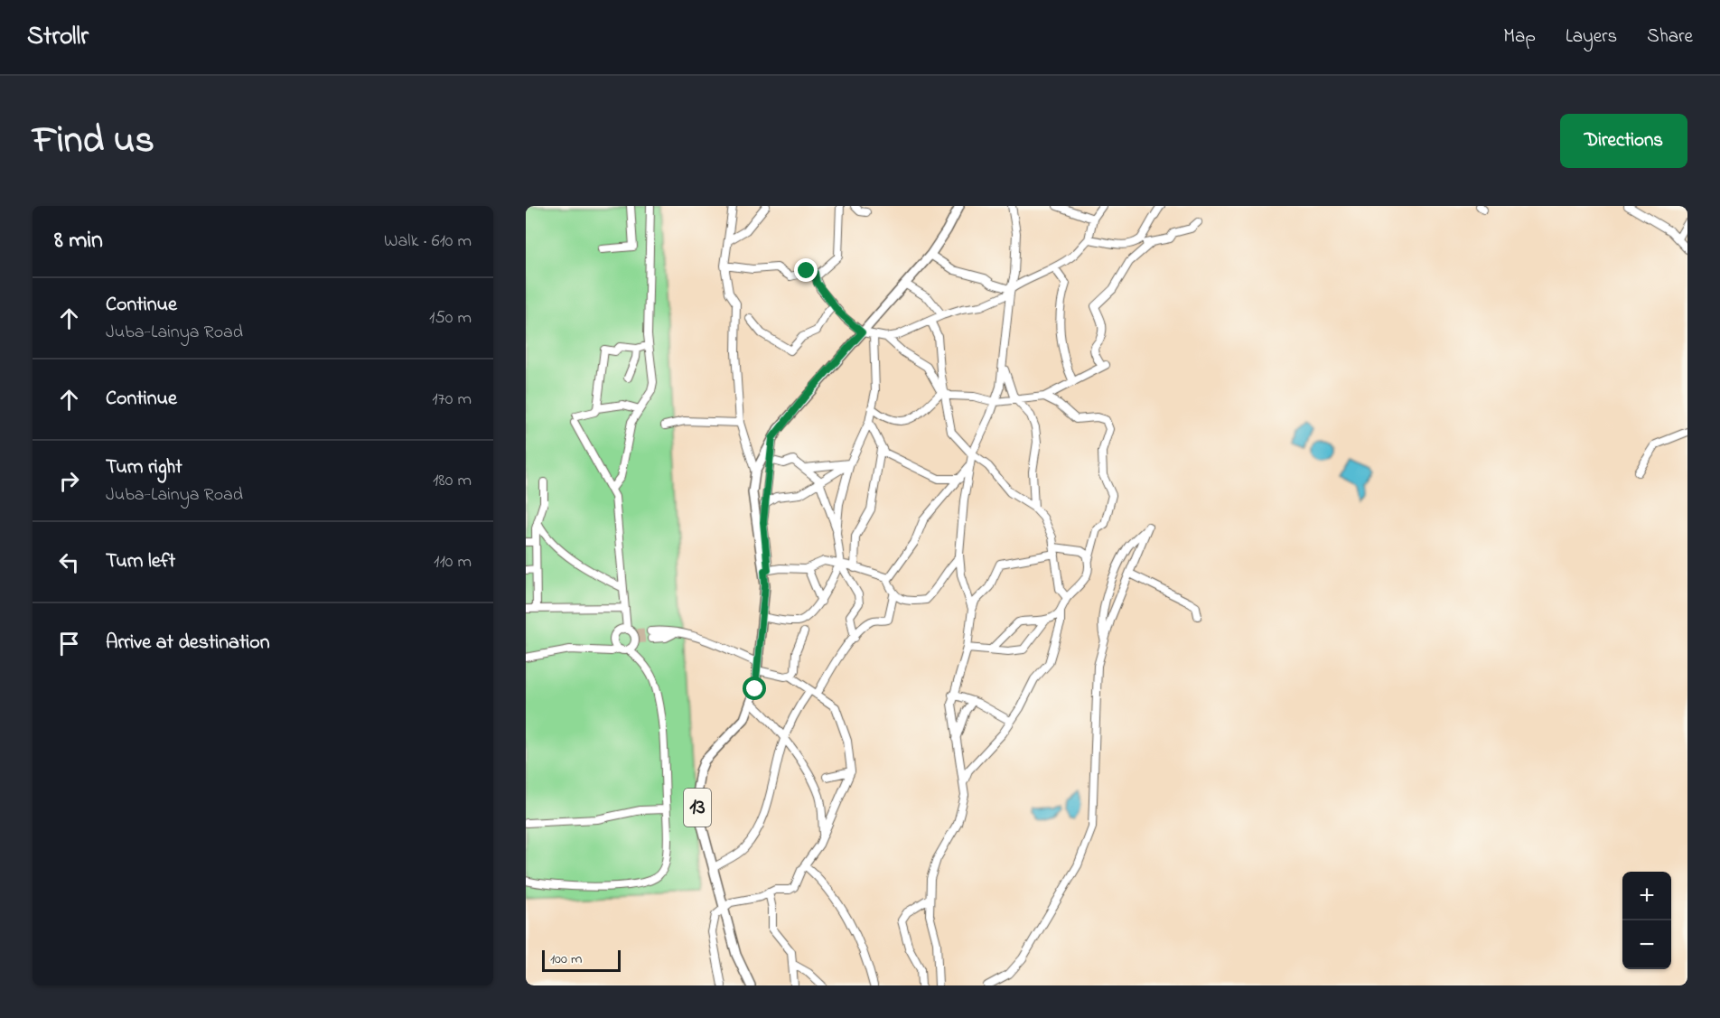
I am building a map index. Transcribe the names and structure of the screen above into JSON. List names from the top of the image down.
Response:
{
  "streets": {
    "main road": ["13"]
  },
  "scale_bar": "100 m",
  "page": {
    "header": "Strollr",
    "nav": ["Map", "Layers", "Share"],
    "title": "Find us",
    "buttons": "Directions",
    "heading": ["8 min", "Walk · 610 m"],
    "list": [
      ["Continue", "Juba-Lainya Road", "150 m"],
      ["Continue", "170 m"],
      ["Turn right", "Juba-Lainya Road", "180 m"],
      ["Turn left", "110 m"],
      "Arrive at destination"
    ],
    "map_buttons": ["+", "−"],
    "scale": "100 m"
  }
}
